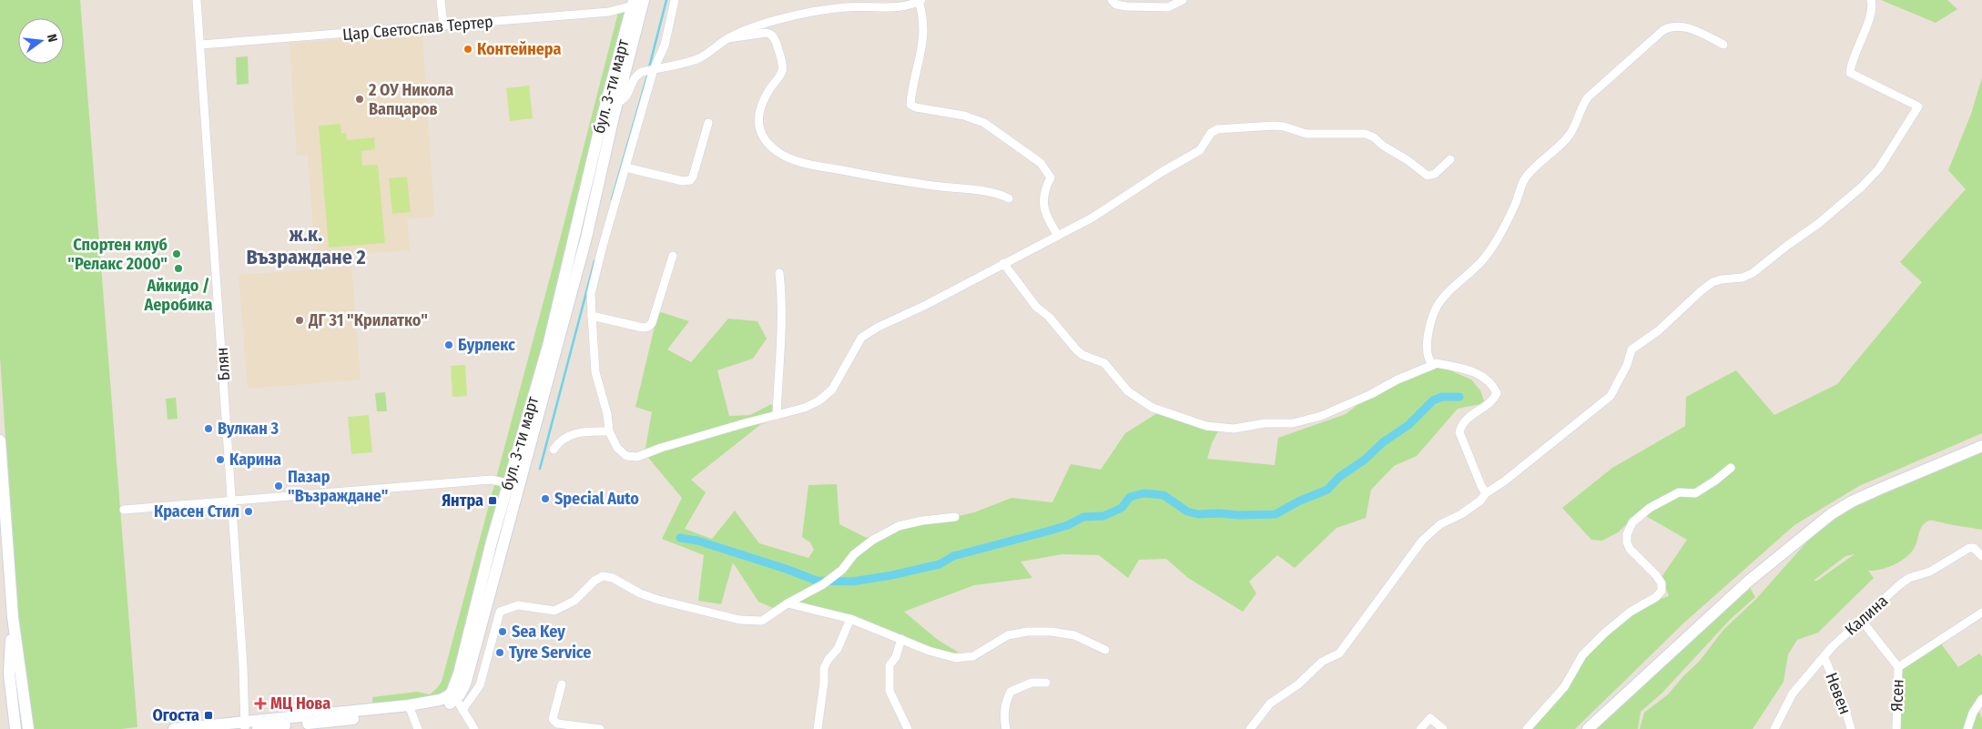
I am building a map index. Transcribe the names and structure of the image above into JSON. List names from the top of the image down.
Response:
{
  "streets": {
    "street": [
      "Цар Светослав Тертер",
      "бул. 3-ти март",
      "Блян",
      "Калина",
      "Невен",
      "Ясен"
    ]
  },
  "crossings": [
    ["Цар Светослав Тертер", "бул. 3-ти март"],
    ["Цар Светослав Тертер", "Блян"],
    ["Калина", "Невен"],
    ["Калина", "Ясен"]
  ],
  "districts": ["ж.к. Възраждане 2"],
  "places": {
    "other": [
      "Контейнера",
      "2 ОУ Никола Вапцаров",
      "Спортен клуб \"Релакс 2000\"",
      "Айкидо / Аеробика",
      "ДГ 31 \"Крилатко\"",
      "Бурлекс",
      "Вулкан 3",
      "Карина",
      "Пазар \"Възраждане\"",
      "Special Auto",
      "Красен Стил",
      "Sea Key",
      "Tyre Service"
    ],
    "transit": ["Янтра", "Огоста"],
    "health": ["МЦ Нова"]
  },
  "north": "right"
}
